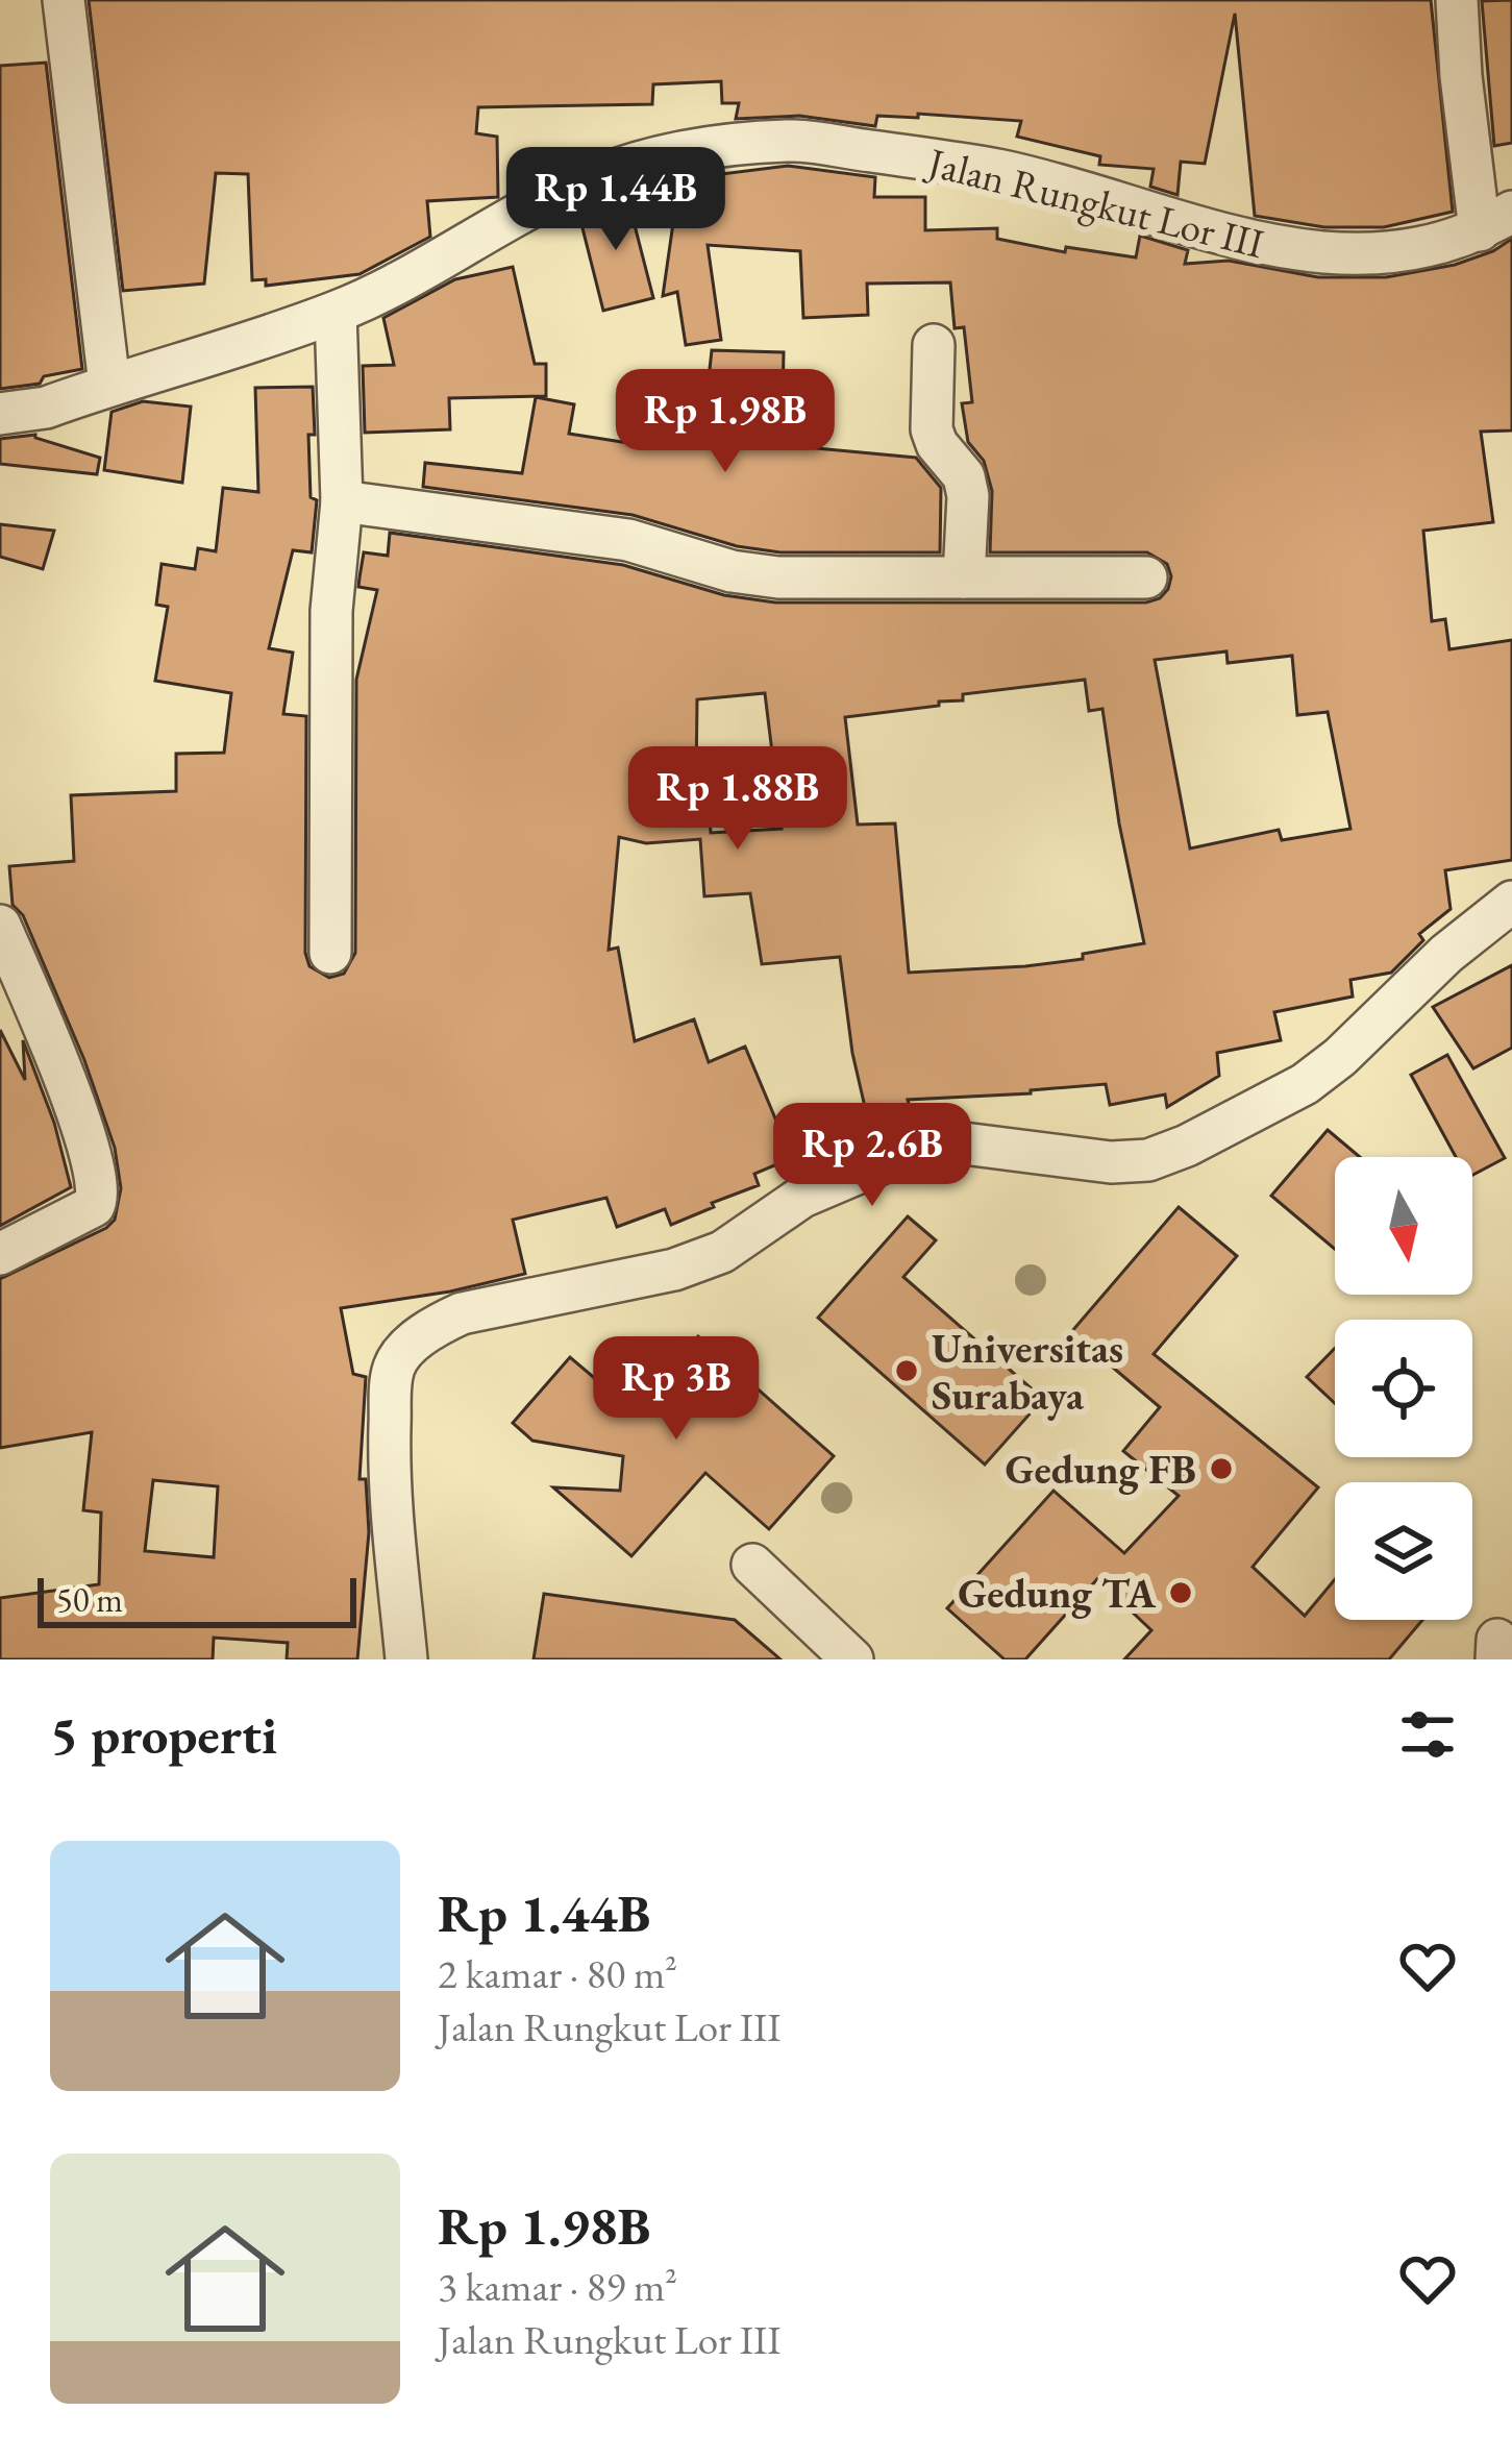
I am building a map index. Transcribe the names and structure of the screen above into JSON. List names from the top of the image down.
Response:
{
  "streets": {
    "street": ["Jalan Rungkut Lor III"]
  },
  "places": ["Universitas Surabaya", "Gedung FB", "Gedung TA"],
  "scale_bar": "50 m",
  "north": "bottom",
  "page": {
    "price": [
      "Rp 1.44B",
      "Rp 1.98B",
      "Rp 1.88B",
      "Rp 2.6B",
      "Rp 3B"
    ],
    "scale": "50 m",
    "heading": "5 properti",
    "list": [
      {
        "name": "Rp 1.44B",
        "note": "2 kamar · 80 m² · Jalan Rungkut Lor III"
      },
      {
        "name": "Rp 1.98B",
        "note": "3 kamar · 89 m² · Jalan Rungkut Lor III"
      }
    ]
  }
}
